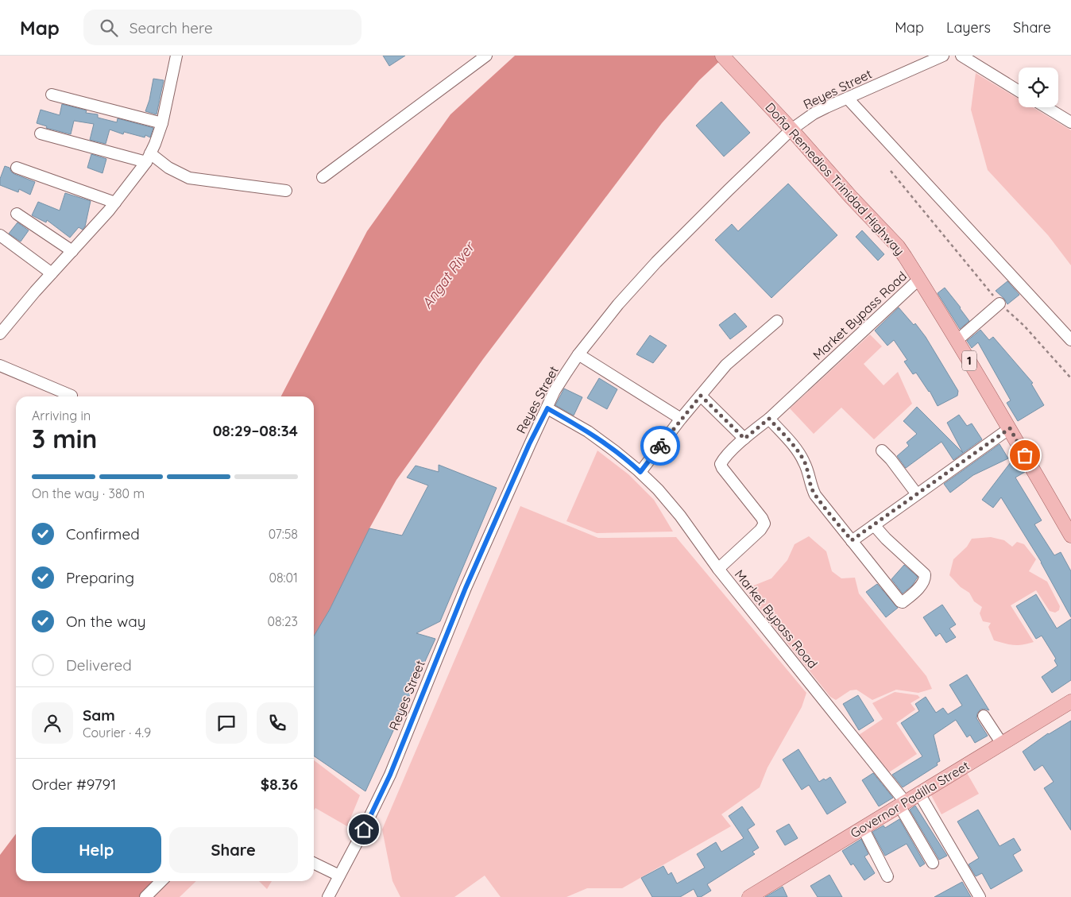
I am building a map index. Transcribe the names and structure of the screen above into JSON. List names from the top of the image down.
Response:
{
  "streets": {
    "main road": ["Doña Remedios Trinidad Highway", "1", "Governor Padilla Street"],
    "street": ["Reyes Street", "Market Bypass Road"]
  },
  "crossings": [
    ["Reyes Street", "Doña Remedios Trinidad Highway"],
    ["Doña Remedios Trinidad Highway", "Market Bypass Road"],
    ["Market Bypass Road", "Governor Padilla Street"]
  ],
  "water": ["Angat River"],
  "page": {
    "header": "Map",
    "search": "Search here",
    "nav": ["Map", "Layers", "Share"],
    "heading": ["3 min", "Arriving in", "08:29–08:34"],
    "panel": [
      "Sam",
      "Courier · 4.9",
      "Order #9791",
      "$8.36"
    ],
    "bar": "On the way · 380 m",
    "list": [
      ["Confirmed", "07:58"],
      ["Preparing", "08:01"],
      ["On the way", "08:23"],
      "Delivered"
    ],
    "buttons": ["Help", "Share"]
  }
}
